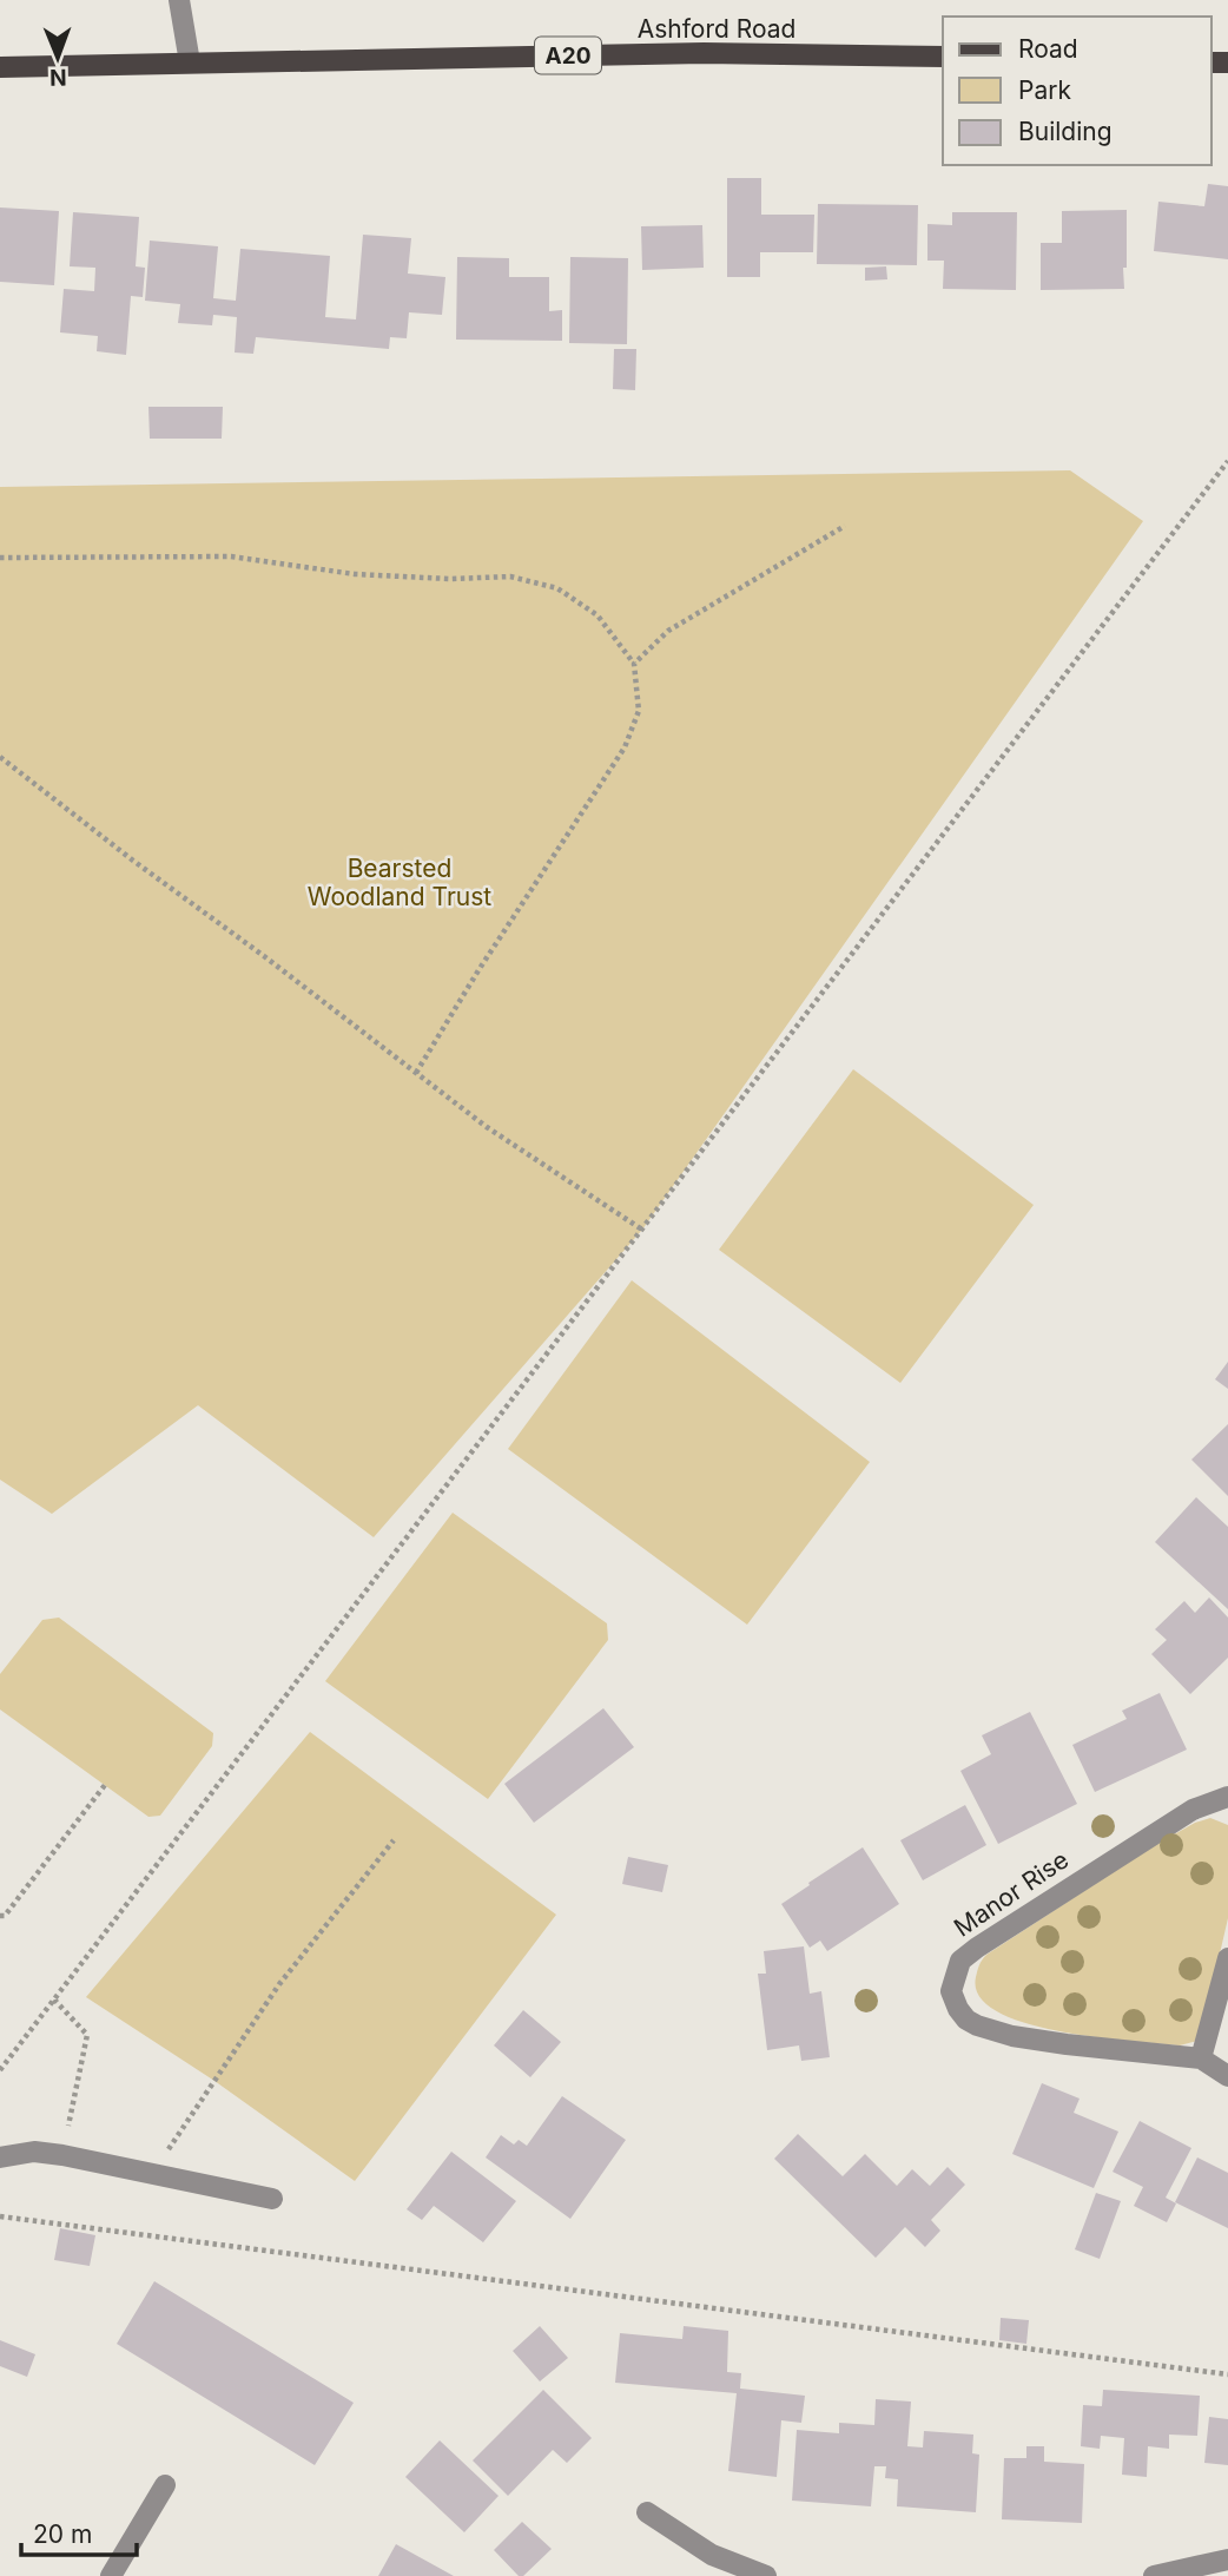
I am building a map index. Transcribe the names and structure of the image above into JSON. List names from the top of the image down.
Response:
{
  "streets": {
    "main road": ["Ashford Road", "A20"],
    "street": ["Manor Rise"]
  },
  "parks": ["Bearsted Woodland Trust"],
  "legend": ["Road", "Park", "Building"],
  "scale_bar": "20 m",
  "north": "bottom"
}
